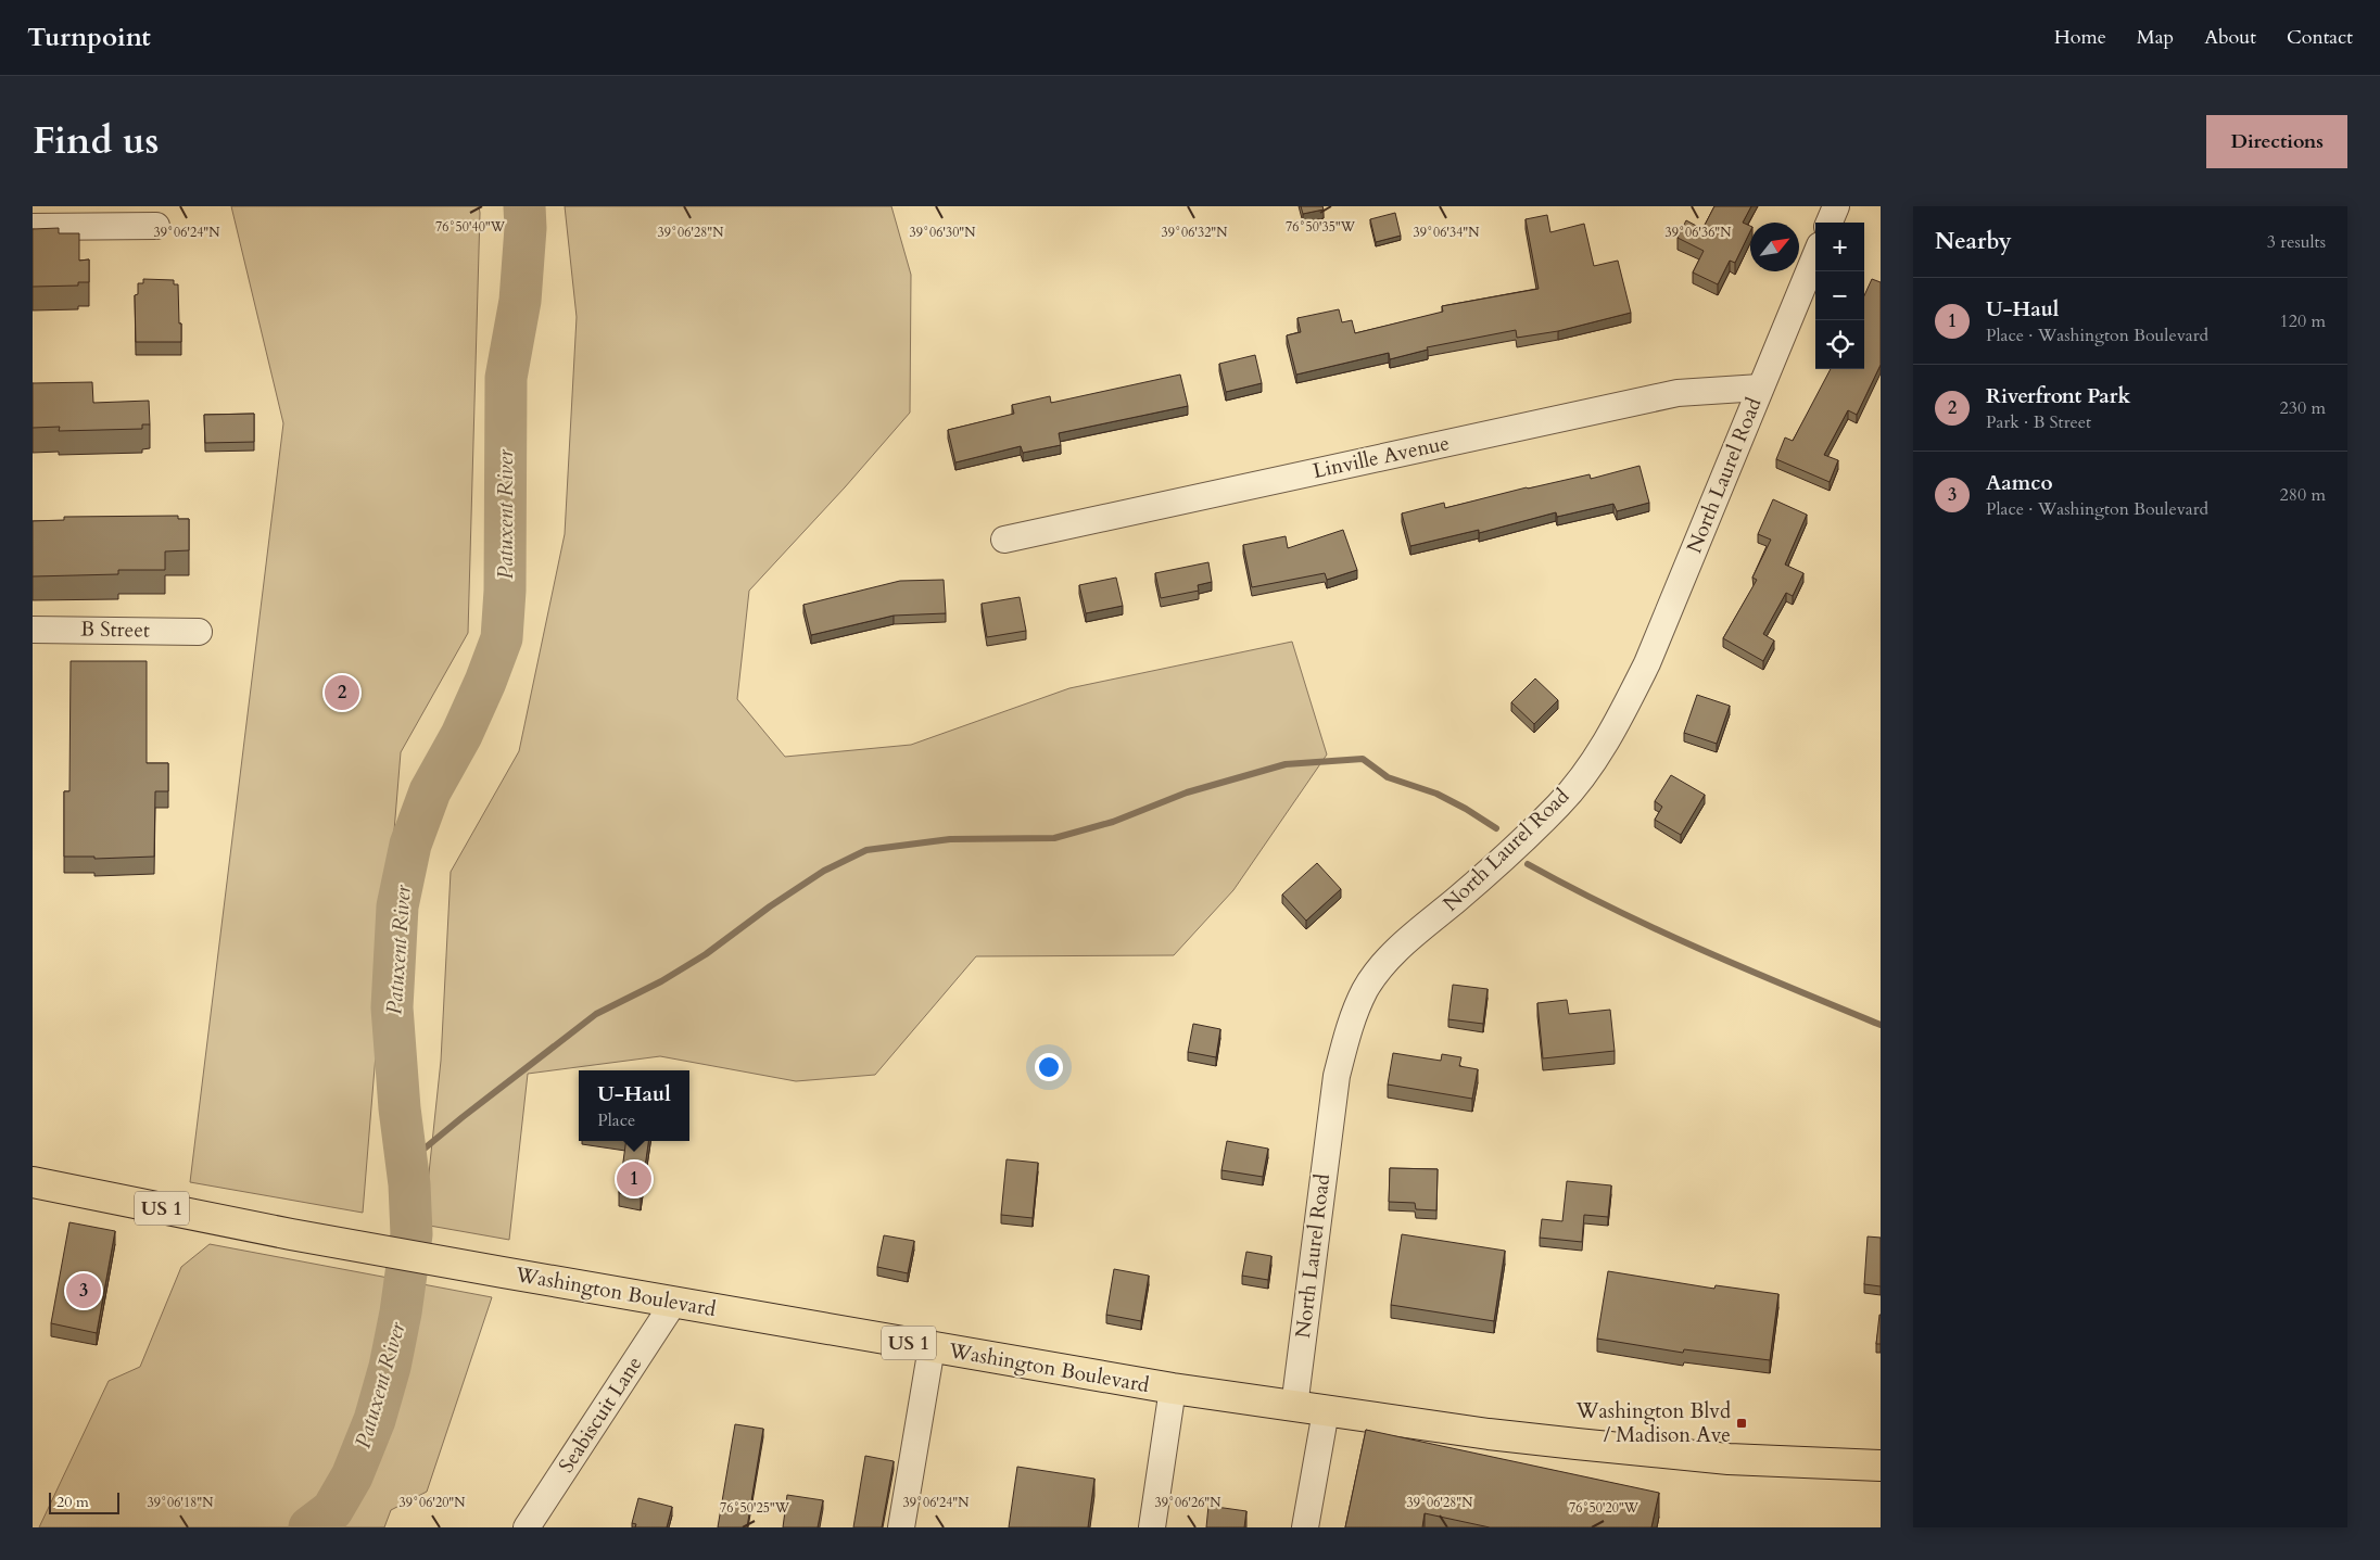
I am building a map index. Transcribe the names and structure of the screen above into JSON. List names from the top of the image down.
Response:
{
  "streets": {
    "main road": ["US 1", "Washington Boulevard"],
    "street": [
      "Linville Avenue",
      "North Laurel Road",
      "B Street",
      "Seabiscuit Lane"
    ]
  },
  "crossings": [
    ["Linville Avenue", "North Laurel Road"],
    ["North Laurel Road", "Washington Boulevard"],
    ["Washington Boulevard", "Seabiscuit Lane"]
  ],
  "water": ["Patuxent River"],
  "places": {
    "transit": ["Washington Blvd / Madison Ave"]
  },
  "scale_bar": "20 m",
  "north": "top right",
  "page": {
    "header": "Turnpoint",
    "nav": [
      "Home",
      "Map",
      "About",
      "Contact"
    ],
    "title": "Find us",
    "buttons": "Directions",
    "heading": ["Nearby", "3 results"],
    "map_buttons": ["+", "−"],
    "list": [
      {
        "mark": "1",
        "name": "U-Haul",
        "note": "Place · Washington Boulevard",
        "value": "120 m"
      },
      {
        "mark": "2",
        "name": "Riverfront Park",
        "note": "Park · B Street",
        "value": "230 m"
      },
      {
        "mark": "3",
        "name": "Aamco",
        "note": "Place · Washington Boulevard",
        "value": "280 m"
      }
    ],
    "pins": ["2", "1", "3"],
    "popup": ["U-Haul", "Place"],
    "scale": "20 m"
  },
  "coordinates": [
    "76°50'40\"W",
    "76°50'35\"W",
    "39°06'36\"N",
    "39°06'24\"N",
    "39°06'28\"N",
    "39°06'30\"N",
    "39°06'32\"N",
    "39°06'34\"N",
    "39°06'18\"N",
    "39°06'20\"N",
    "39°06'26\"N",
    "76°50'25\"W",
    "76°50'20\"W"
  ]
}
